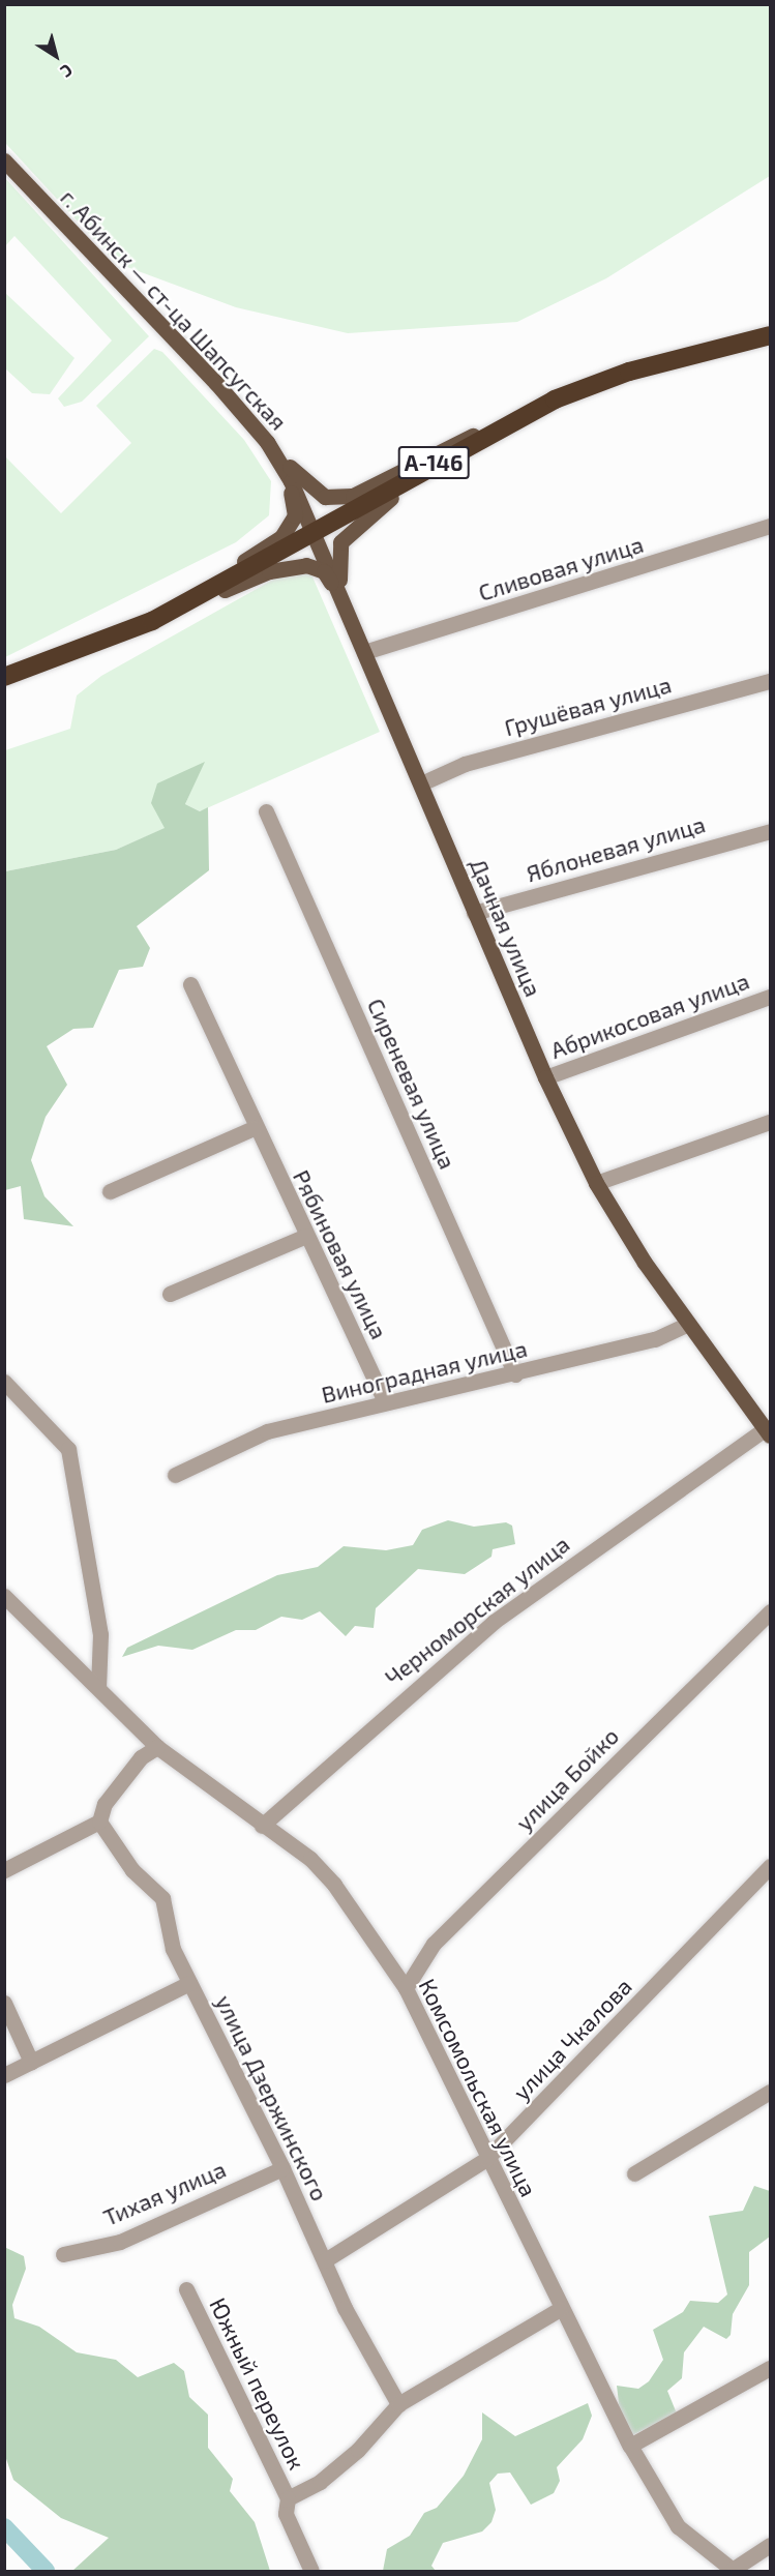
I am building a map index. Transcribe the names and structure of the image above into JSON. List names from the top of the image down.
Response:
{
  "streets": {
    "highway": ["А-146"],
    "main road": ["г. Абинск — ст-ца Шапсугская", "Дачная улица"],
    "street": [
      "Сливовая улица",
      "Грушёвая улица",
      "Яблоневая улица",
      "Абрикосовая улица",
      "Сиреневая улица",
      "Рябиновая улица",
      "Виноградная улица",
      "Черноморская улица",
      "улица Бойко",
      "улица Чкалова",
      "Комсомольская улица",
      "улица Дзержинского",
      "Тихая улица",
      "Южный переулок"
    ]
  },
  "crossings": [
    ["г. Абинск — ст-ца Шапсугская", "А-146"],
    ["г. Абинск — ст-ца Шапсугская", "Дачная улица"],
    ["А-146", "Дачная улица"],
    ["Сливовая улица", "Дачная улица"],
    ["Грушёвая улица", "Дачная улица"],
    ["Яблоневая улица", "Дачная улица"],
    ["Дачная улица", "Абрикосовая улица"],
    ["Дачная улица", "Виноградная улица"],
    ["Дачная улица", "Черноморская улица"],
    ["Сиреневая улица", "Виноградная улица"],
    ["Рябиновая улица", "Виноградная улица"],
    ["Черноморская улица", "Комсомольская улица"],
    ["улица Бойко", "Комсомольская улица"],
    ["улица Чкалова", "Комсомольская улица"],
    ["улица Чкалова", "улица Дзержинского"],
    ["Комсомольская улица", "Южный переулок"],
    ["улица Дзержинского", "Тихая улица"],
    ["улица Дзержинского", "Южный переулок"]
  ],
  "north": "bottom right"
}
